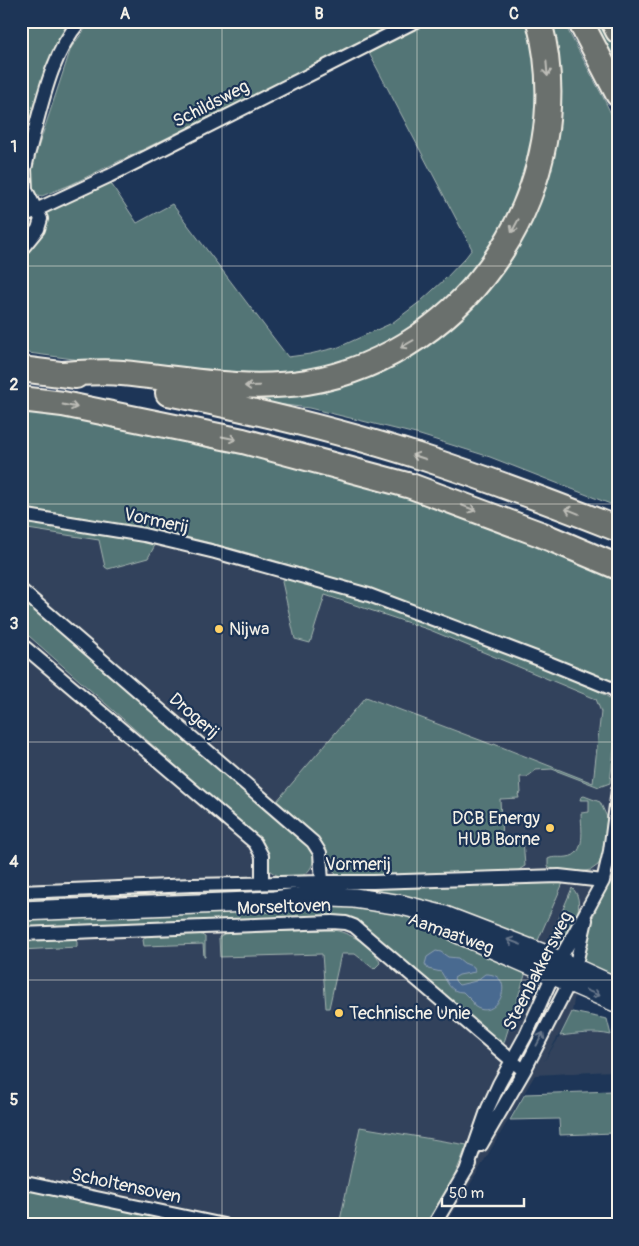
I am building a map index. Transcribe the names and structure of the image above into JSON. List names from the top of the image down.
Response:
{
  "streets": {
    "main road": ["Aamaatweg"],
    "street": [
      "Schildsweg",
      "Vormerij",
      "Drogerij",
      "Morseltoven",
      "Steenbakkersweg",
      "Scholtensoven"
    ]
  },
  "crossings": [
    ["Vormerij", "Drogerij"],
    ["Vormerij", "Steenbakkersweg"],
    ["Morseltoven", "Steenbakkersweg"],
    ["Aamaatweg", "Steenbakkersweg"]
  ],
  "places": ["Nijwa", "DCB Energy HUB Borne", "Technische Unie"],
  "scale_bar": "50 m",
  "grid": {
    "columns": ["A", "B", "C"],
    "rows": [
      "1",
      "2",
      "3",
      "4",
      "5"
    ]
  }
}
